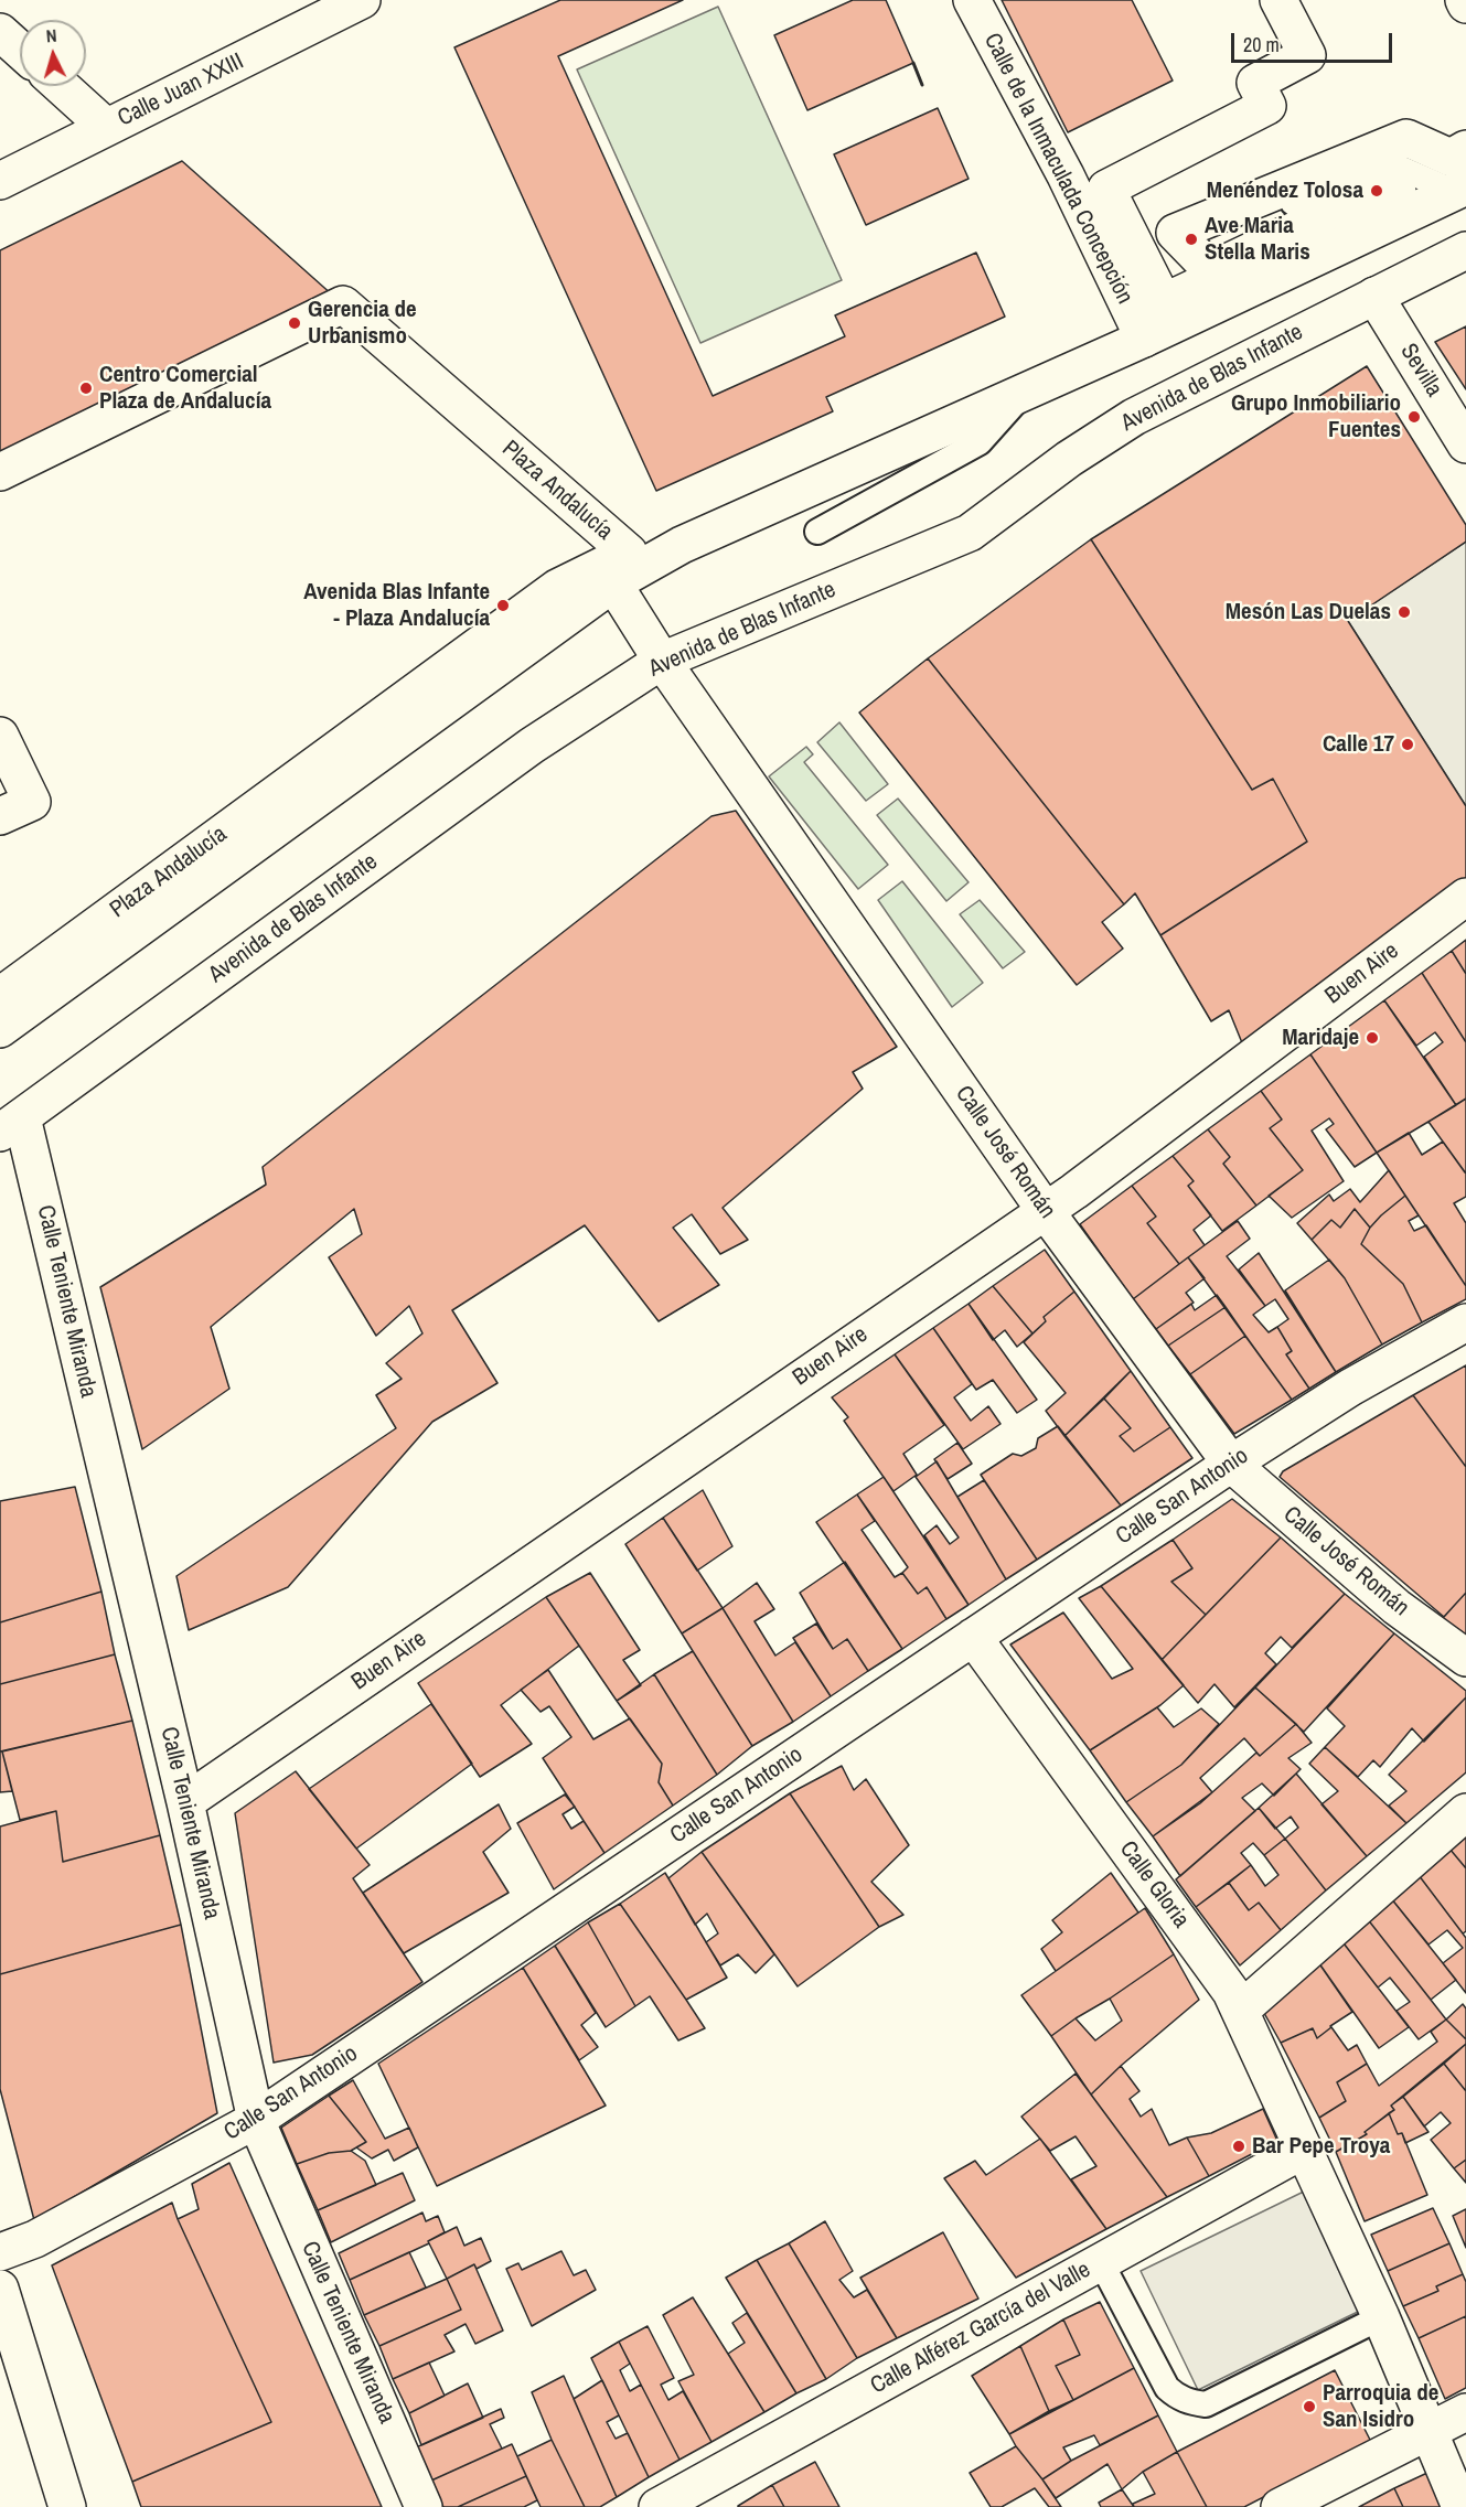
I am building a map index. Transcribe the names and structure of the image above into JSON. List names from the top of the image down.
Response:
{
  "streets": {
    "street": [
      "Calle Juan XXIII",
      "Calle de la Inmaculada Concepción",
      "Sevilla",
      "Avenida de Blas Infante",
      "Plaza Andalucía",
      "Buen Aire",
      "Calle José Román",
      "Calle Teniente Miranda",
      "Calle San Antonio",
      "Calle Gloria",
      "Calle Alférez García del Valle"
    ]
  },
  "crossings": [
    ["Sevilla", "Avenida de Blas Infante"],
    ["Avenida de Blas Infante", "Calle José Román"],
    ["Avenida de Blas Infante", "Calle Teniente Miranda"],
    ["Buen Aire", "Calle José Román"],
    ["Buen Aire", "Calle Teniente Miranda"],
    ["Calle José Román", "Calle San Antonio"],
    ["Calle Teniente Miranda", "Calle San Antonio"],
    ["Calle San Antonio", "Calle Gloria"],
    ["Calle Gloria", "Calle Alférez García del Valle"]
  ],
  "places": [
    "Menéndez Tolosa",
    "Ave Maria Stella Maris",
    "Gerencia de Urbanismo",
    "Centro Comercial Plaza de Andalucía",
    "Grupo Inmobiliario Fuentes",
    "Avenida Blas Infante - Plaza Andalucía",
    "Mesón Las Duelas",
    "Calle 17",
    "Maridaje",
    "Bar Pepe Troya",
    "Parroquia de San Isidro"
  ],
  "scale_bar": "20 m",
  "north": "top"
}
